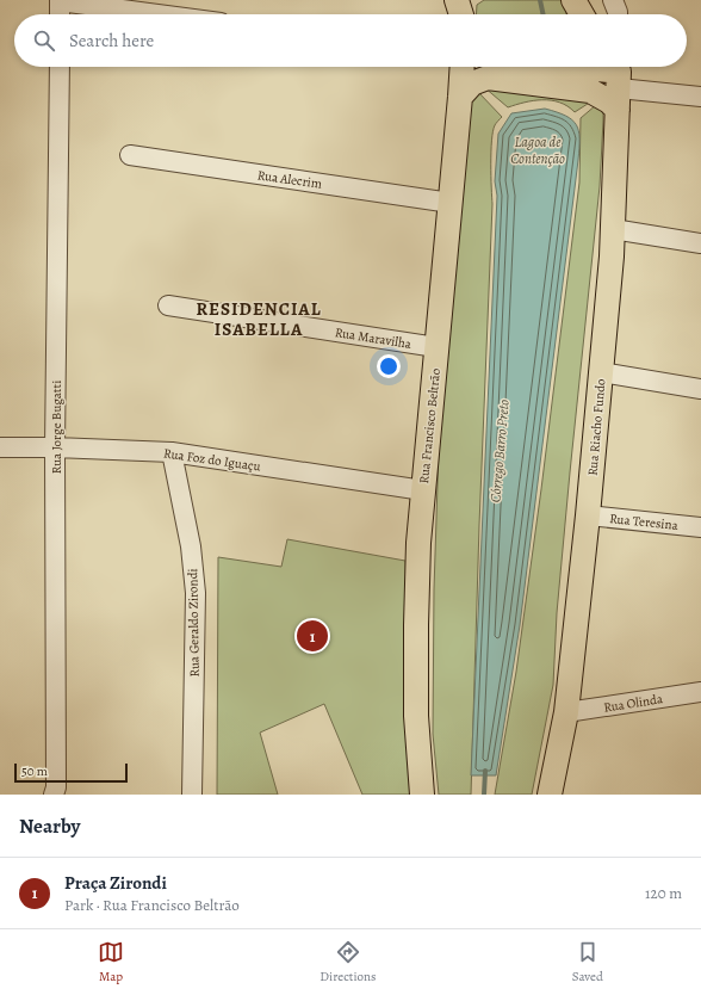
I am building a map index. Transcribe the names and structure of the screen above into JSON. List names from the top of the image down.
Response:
{
  "streets": {
    "main road": ["Rua Francisco Beltrão", "Rua Riacho Fundo"],
    "street": [
      "Rua Alecrim",
      "Rua Maravilha",
      "Rua Jorge Bugatti",
      "Rua Foz do Iguaçu",
      "Rua Teresina",
      "Rua Geraldo Zirondi",
      "Rua Olinda"
    ]
  },
  "crossings": [
    ["Rua Alecrim", "Rua Francisco Beltrão"],
    ["Rua Maravilha", "Rua Francisco Beltrão"],
    ["Rua Francisco Beltrão", "Rua Foz do Iguaçu"],
    ["Rua Jorge Bugatti", "Rua Foz do Iguaçu"],
    ["Rua Riacho Fundo", "Rua Teresina"],
    ["Rua Riacho Fundo", "Rua Olinda"],
    ["Rua Foz do Iguaçu", "Rua Geraldo Zirondi"]
  ],
  "districts": ["RESIDENCIAL ISABELLA"],
  "water": ["Lagoa de Contenção", "Córrego Barro Preto"],
  "scale_bar": "50 m",
  "page": {
    "search": "Search here",
    "pins": "1",
    "scale": "50 m",
    "heading": "Nearby",
    "list": [
      {
        "mark": "1",
        "name": "Praça Zirondi",
        "note": "Park · Rua Francisco Beltrão",
        "value": "120 m"
      }
    ],
    "nav": ["Map", "Directions", "Saved"]
  }
}
